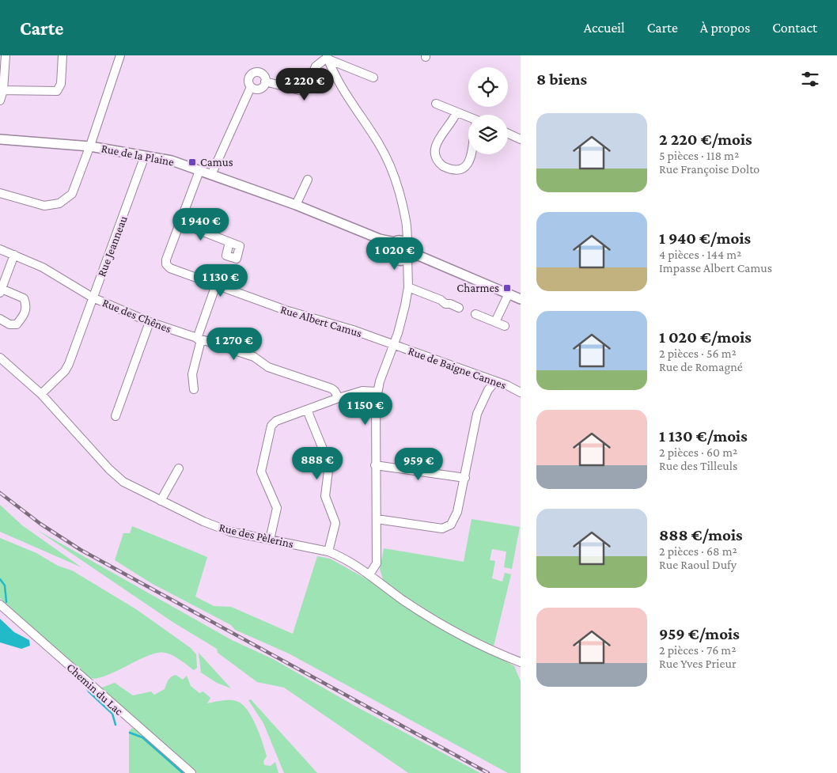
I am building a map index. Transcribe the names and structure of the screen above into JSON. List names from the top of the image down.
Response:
{
  "streets": {
    "street": [
      "Rue de la Plaine",
      "Rue Jeanneau",
      "Rue des Chênes",
      "Rue Albert Camus",
      "Rue de Baigne Cannes",
      "Rue des Pèlerins",
      "Chemin du Lac"
    ]
  },
  "crossings": [
    ["Rue de la Plaine", "Rue Jeanneau"],
    ["Rue de la Plaine", "Rue Albert Camus"],
    ["Rue Jeanneau", "Rue des Chênes"],
    ["Rue Jeanneau", "Rue des Pèlerins"],
    ["Rue Albert Camus", "Rue de Baigne Cannes"]
  ],
  "places": {
    "transit": ["Camus", "Charmes"]
  },
  "page": {
    "header": "Carte",
    "nav": [
      "Accueil",
      "Carte",
      "À propos",
      "Contact"
    ],
    "heading": "8 biens",
    "price": [
      "2 220 €",
      "1 940 €",
      "1 020 €",
      "1 130 €",
      "1 270 €",
      "1 150 €",
      "888 €",
      "959 €"
    ],
    "list": [
      {
        "name": "2 220 €/mois",
        "note": "5 pièces · 118 m² · Rue Françoise Dolto"
      },
      {
        "name": "1 940 €/mois",
        "note": "4 pièces · 144 m² · Impasse Albert Camus"
      },
      {
        "name": "1 020 €/mois",
        "note": "2 pièces · 56 m² · Rue de Romagné"
      },
      {
        "name": "1 130 €/mois",
        "note": "2 pièces · 60 m² · Rue des Tilleuls"
      },
      {
        "name": "888 €/mois",
        "note": "2 pièces · 68 m² · Rue Raoul Dufy"
      },
      {
        "name": "959 €/mois",
        "note": "2 pièces · 76 m² · Rue Yves Prieur"
      }
    ]
  }
}
